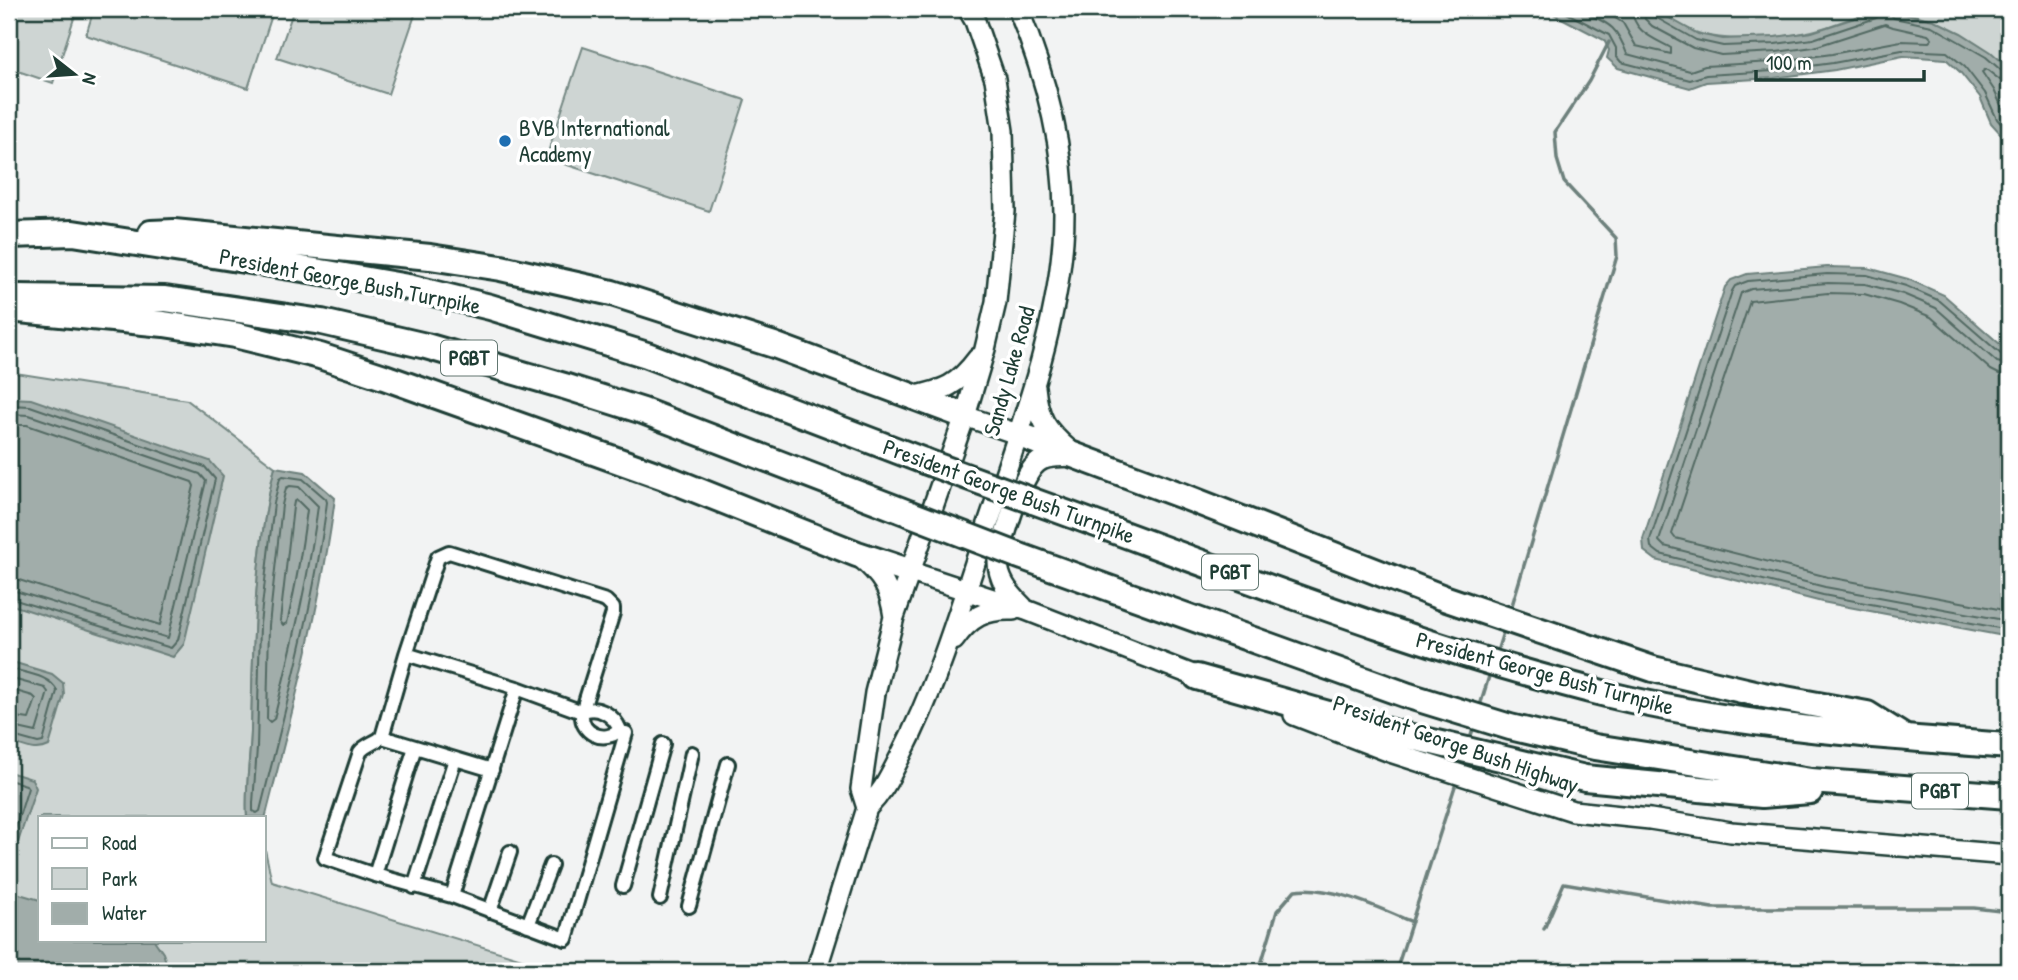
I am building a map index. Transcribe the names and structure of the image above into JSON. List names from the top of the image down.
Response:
{
  "streets": {
    "highway": ["President George Bush Turnpike", "PGBT"],
    "main road": ["Sandy Lake Road", "President George Bush Highway"]
  },
  "places": ["BVB International Academy"],
  "legend": ["Road", "Park", "Water"],
  "scale_bar": "100 m",
  "north": "right"
}
